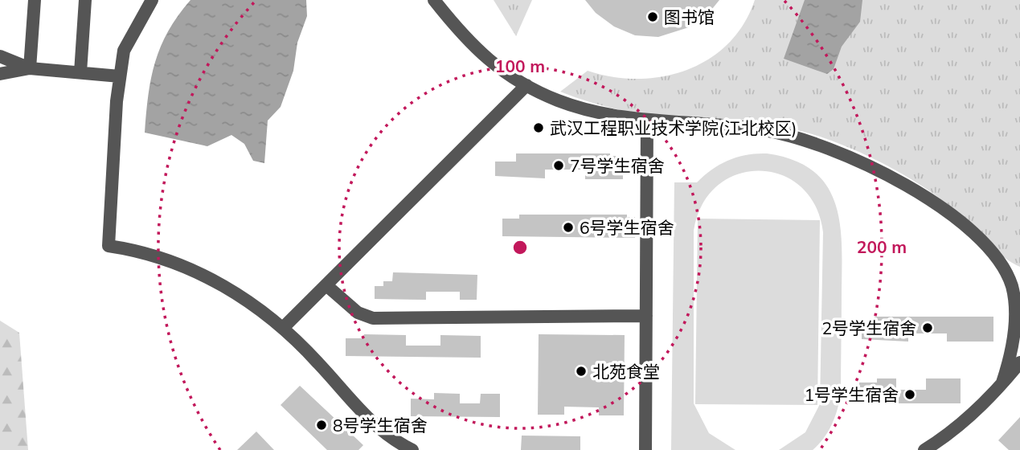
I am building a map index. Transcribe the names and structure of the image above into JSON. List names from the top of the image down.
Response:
{
  "places": [
    "图书馆",
    "武汉工程职业技术学院(江北校区)",
    "7号学生宿舍",
    "6号学生宿舍",
    "2号学生宿舍",
    "北苑食堂",
    "1号学生宿舍",
    "8号学生宿舍"
  ],
  "rings": ["100 m", "200 m"]
}
